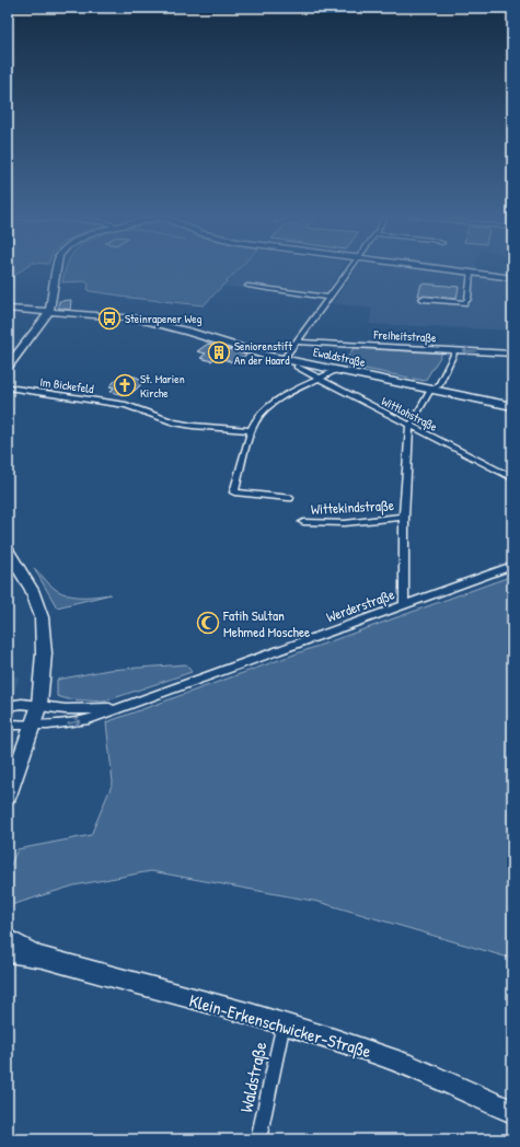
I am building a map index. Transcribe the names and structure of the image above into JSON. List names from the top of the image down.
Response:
{
  "streets": {
    "street": [
      "Freiheitstraße",
      "Ewaldstraße",
      "Im Bickefeld",
      "Wittlohstraße",
      "Wittekindstraße",
      "Werderstraße",
      "Klein-Erkenschwicker-Straße",
      "Waldstraße"
    ]
  },
  "crossings": [
    ["Ewaldstraße", "Wittekindstraße"],
    ["Wittlohstraße", "Wittekindstraße"],
    ["Wittekindstraße", "Werderstraße"],
    ["Klein-Erkenschwicker-Straße", "Waldstraße"]
  ],
  "places": {
    "bus stop": ["Steinrapener Weg"],
    "building": ["Seniorenstift An der Haard"],
    "church": ["St. Marien Kirche"],
    "mosque": ["Fatih Sultan Mehmed Moschee"]
  }
}
